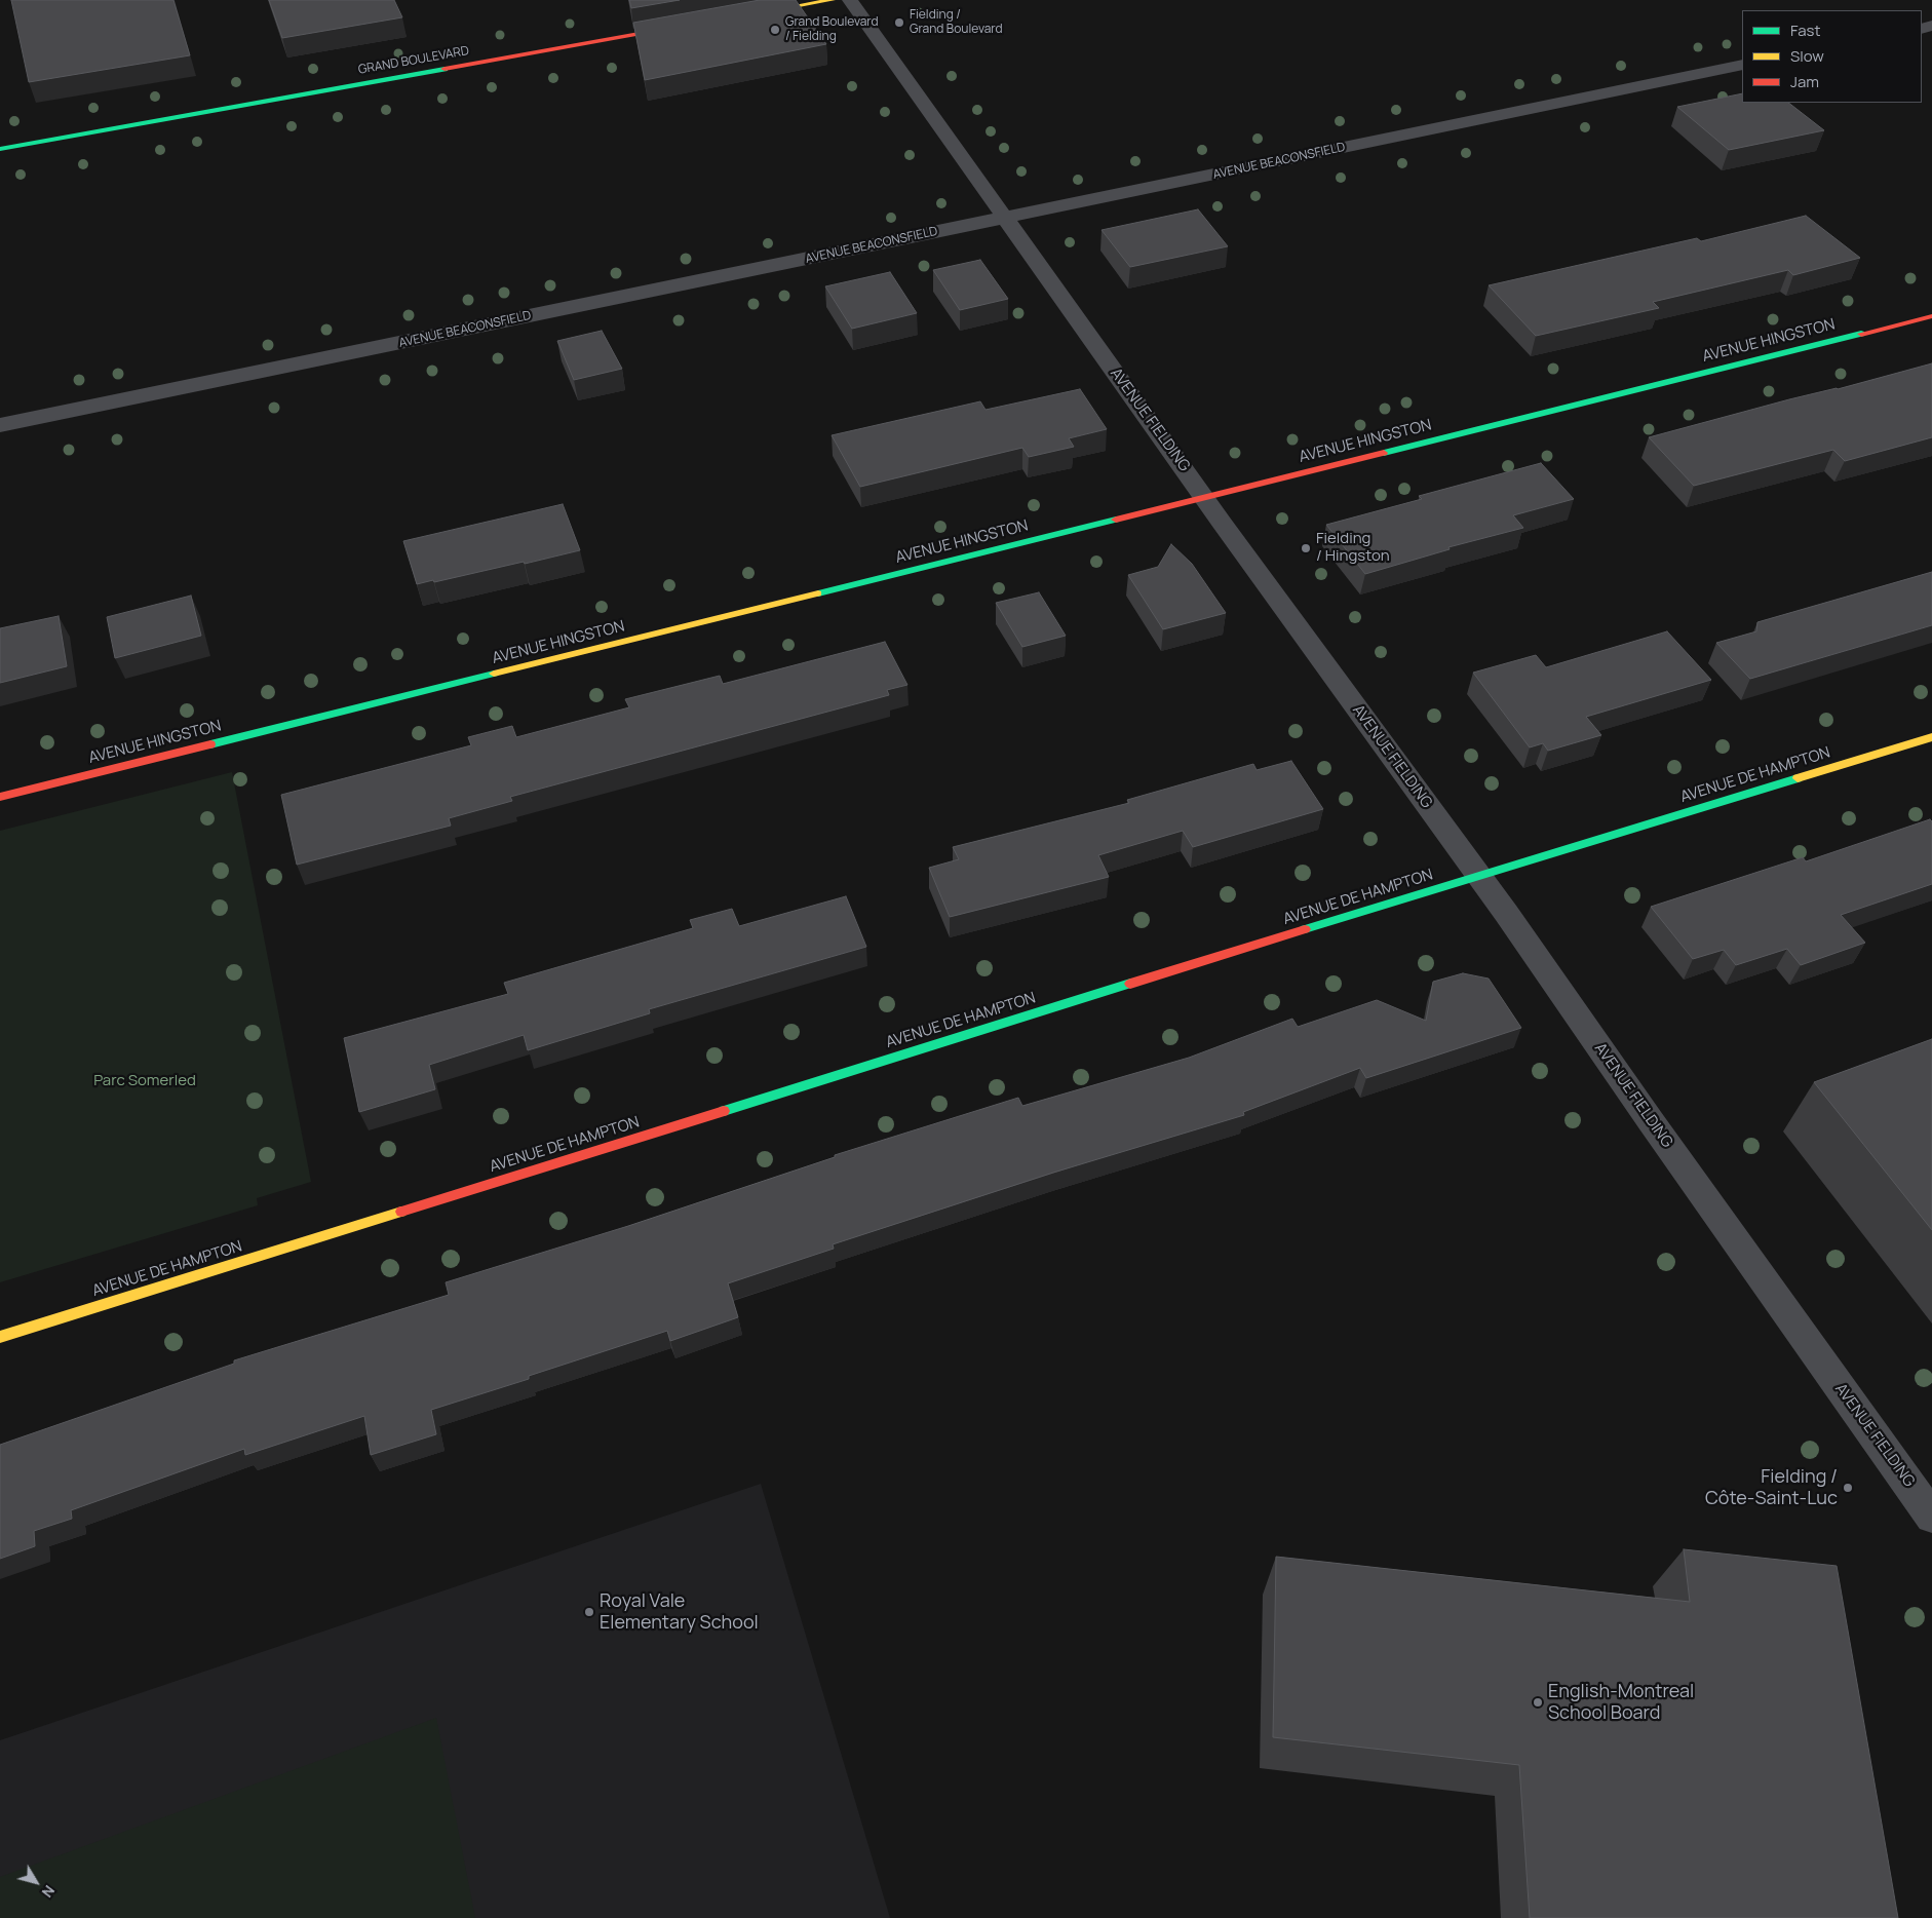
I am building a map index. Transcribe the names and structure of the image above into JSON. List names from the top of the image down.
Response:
{
  "streets": {
    "street": [
      "GRAND BOULEVARD",
      "AVENUE BEACONSFIELD",
      "AVENUE HINGSTON",
      "AVENUE FIELDING",
      "AVENUE DE HAMPTON"
    ]
  },
  "crossings": [
    ["AVENUE BEACONSFIELD", "AVENUE FIELDING"],
    ["AVENUE HINGSTON", "AVENUE FIELDING"],
    ["AVENUE FIELDING", "AVENUE DE HAMPTON"]
  ],
  "parks": ["Parc Somerled"],
  "places": [
    "Fielding / Grand Boulevard",
    "Grand Boulevard / Fielding",
    "Fielding / Hingston",
    "Fielding / Côte-Saint-Luc",
    "Royal Vale Elementary School",
    "English-Montreal School Board"
  ],
  "legend": ["Fast", "Slow", "Jam"],
  "north": "bottom right"
}
